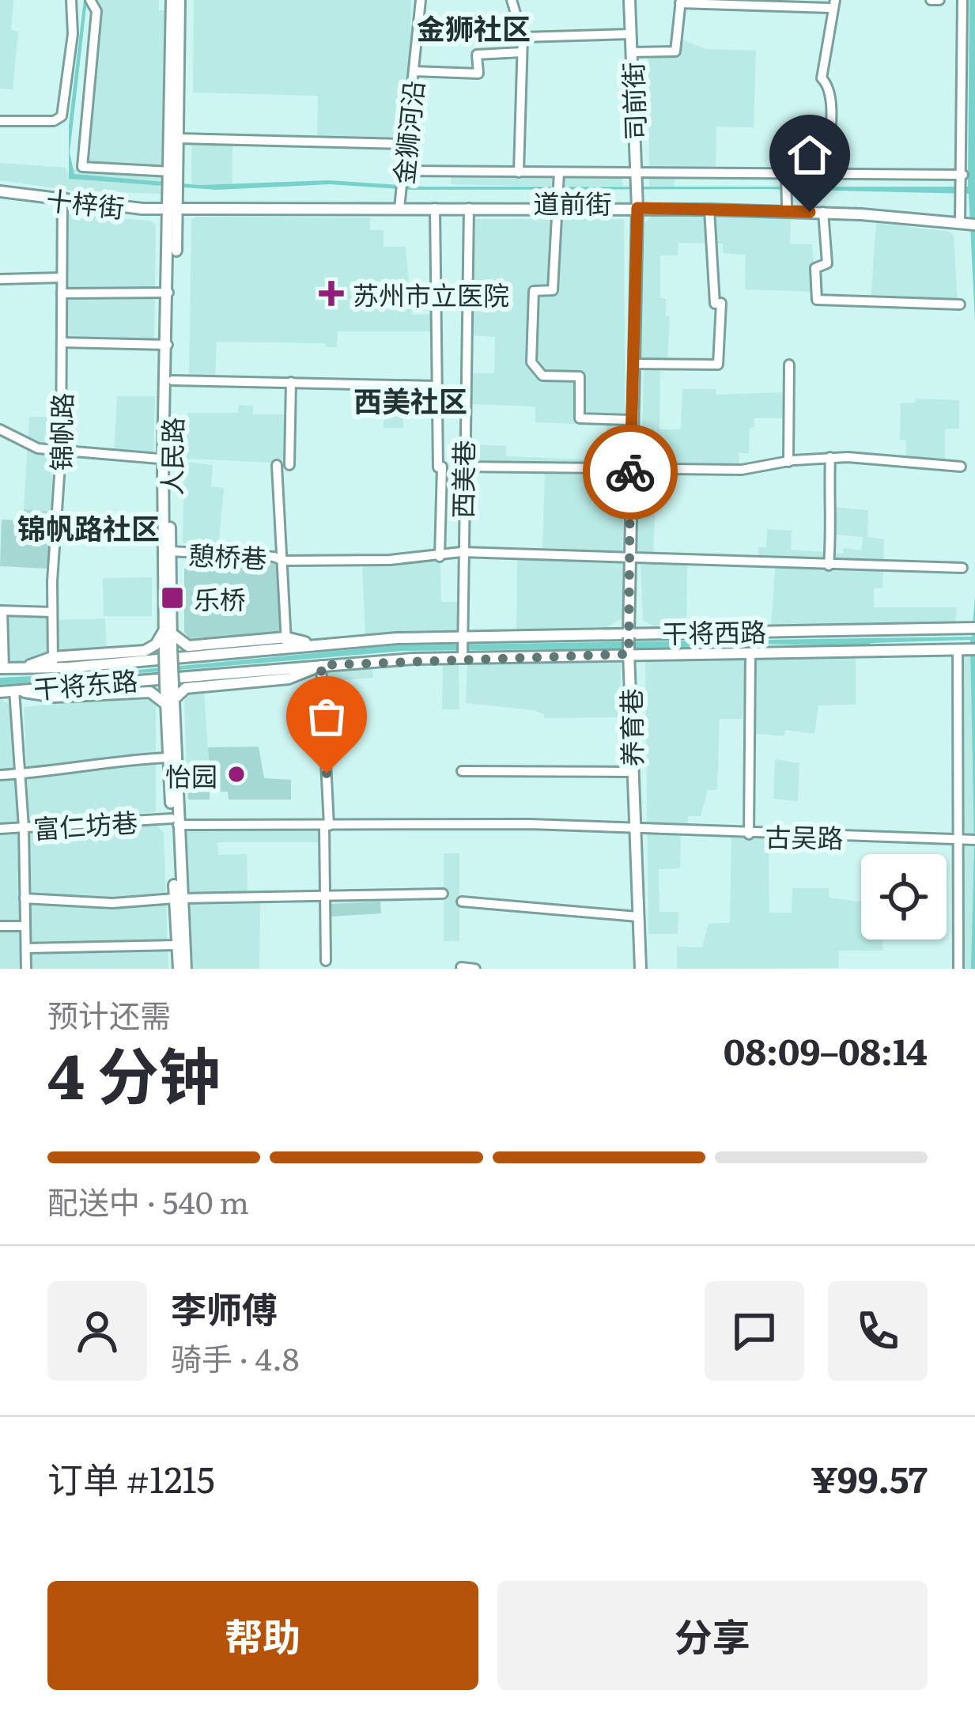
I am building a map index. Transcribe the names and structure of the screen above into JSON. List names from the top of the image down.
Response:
{
  "streets": {
    "main road": [
      "司前街",
      "道前街",
      "十梓街",
      "人民路",
      "干将西路",
      "干将东路",
      "养育巷"
    ],
    "street": [
      "金狮河沿",
      "锦帆路",
      "西美巷",
      "憩桥巷",
      "富仁坊巷",
      "古吴路"
    ]
  },
  "crossings": [
    ["司前街", "道前街"],
    ["司前街", "养育巷"],
    ["金狮河沿", "道前街"],
    ["道前街", "十梓街"],
    ["道前街", "人民路"],
    ["道前街", "西美巷"],
    ["道前街", "养育巷"],
    ["十梓街", "锦帆路"],
    ["十梓街", "人民路"],
    ["锦帆路", "干将东路"],
    ["人民路", "憩桥巷"],
    ["人民路", "干将东路"],
    ["人民路", "富仁坊巷"],
    ["西美巷", "憩桥巷"],
    ["西美巷", "干将西路"],
    ["憩桥巷", "养育巷"],
    ["干将西路", "养育巷"],
    ["养育巷", "古吴路"],
    ["富仁坊巷", "古吴路"]
  ],
  "districts": ["金狮社区", "西美社区", "锦帆路社区"],
  "places": {
    "health": ["苏州市立医院"],
    "transit": ["乐桥"],
    "other": ["怡园"]
  },
  "page": {
    "heading": ["4 分钟", "预计还需", "08:09–08:14"],
    "panel": [
      "李师傅",
      "骑手 · 4.8",
      "订单 #1215",
      "¥99.57"
    ],
    "bar": "配送中 · 540 m",
    "buttons": ["帮助", "分享"]
  }
}
